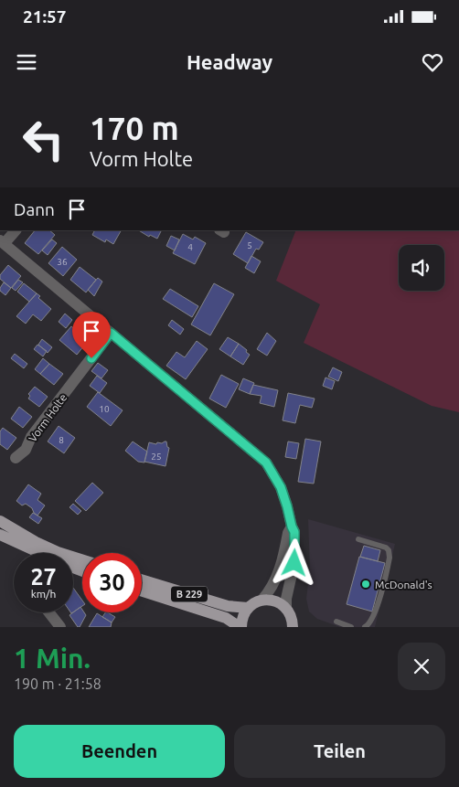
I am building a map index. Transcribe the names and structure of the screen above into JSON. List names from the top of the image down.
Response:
{
  "streets": {
    "main road": ["B 229"],
    "street": ["Vorm Holte"]
  },
  "places": ["McDonald's"],
  "house_numbers": [
    "5",
    "4",
    "36",
    "10",
    "8",
    "25"
  ],
  "page": {
    "status": "21:57",
    "header": "Headway",
    "turn": ["170 m", "Vorm Holte"],
    "then": "Dann",
    "speed": "27 km/h",
    "limit": "30",
    "heading": ["1 Min.", "190 m · 21:58"],
    "buttons": ["Beenden", "Teilen"]
  }
}
